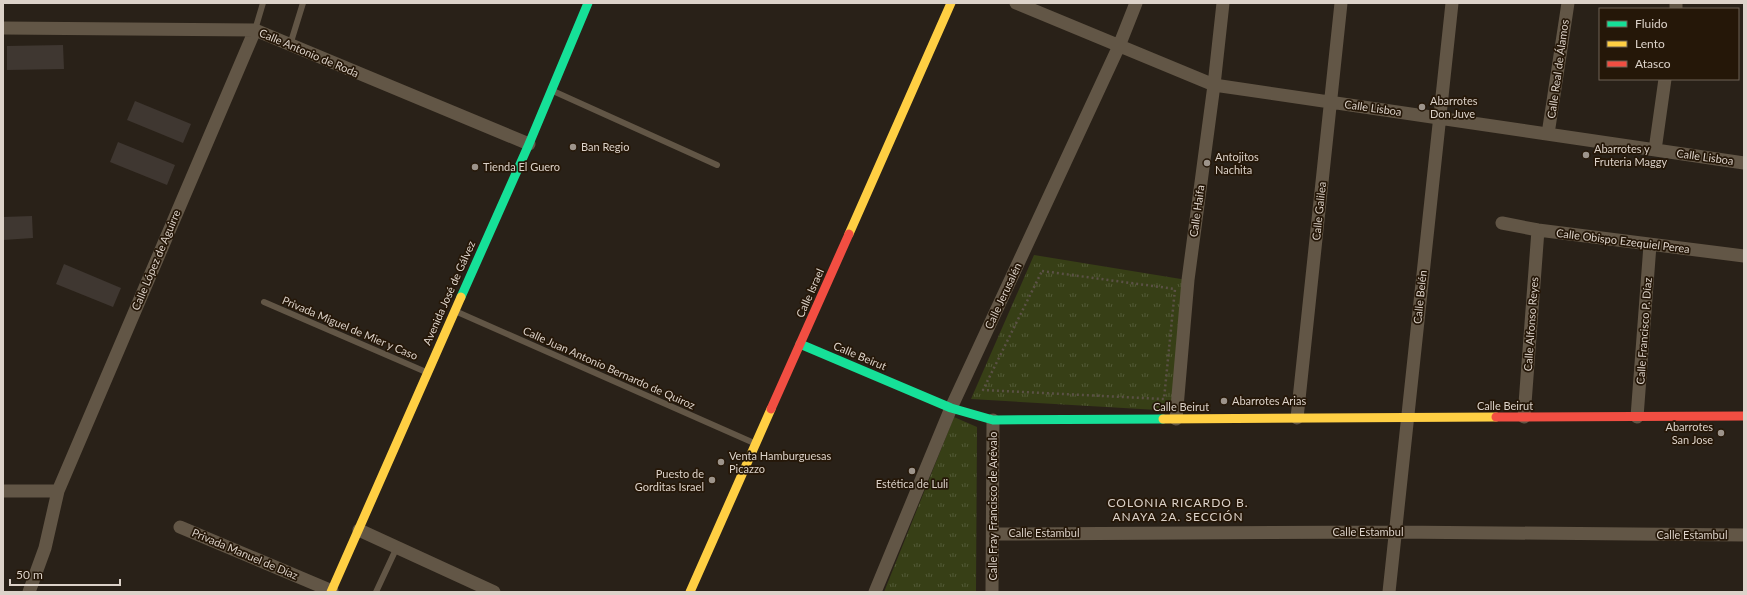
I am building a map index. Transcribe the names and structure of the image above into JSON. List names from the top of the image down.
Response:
{
  "streets": {
    "street": [
      "Calle Antonio de Roda",
      "Calle Real de Álamos",
      "Calle Lisboa",
      "Calle Haifa",
      "Calle Galilea",
      "Calle Obispo Ezequiel Perea",
      "Calle López de Aguirre",
      "Avenida José de Gálvez",
      "Calle Israel",
      "Calle Jerusalén",
      "Calle Belén",
      "Calle Alfonso Reyes",
      "Calle Francisco P. Díaz",
      "Calle Beirut",
      "Calle Fray Francisco de Arévalo",
      "Calle Estambul",
      "Privada Manuel de Díaz"
    ],
    "lane": ["Privada Miguel de Mier y Caso", "Calle Juan Antonio Bernardo de Quiroz"]
  },
  "crossings": [
    ["Calle Antonio de Roda", "Calle López de Aguirre"],
    ["Calle Antonio de Roda", "Avenida José de Gálvez"],
    ["Calle Real de Álamos", "Calle Lisboa"],
    ["Calle Lisboa", "Calle Haifa"],
    ["Calle Lisboa", "Calle Galilea"],
    ["Calle Lisboa", "Calle Jerusalén"],
    ["Calle Lisboa", "Calle Belén"],
    ["Calle Haifa", "Calle Beirut"],
    ["Calle Galilea", "Calle Beirut"],
    ["Calle Obispo Ezequiel Perea", "Calle Alfonso Reyes"],
    ["Calle Obispo Ezequiel Perea", "Calle Francisco P. Díaz"],
    ["Avenida José de Gálvez", "Privada Miguel de Mier y Caso"],
    ["Avenida José de Gálvez", "Calle Juan Antonio Bernardo de Quiroz"],
    ["Avenida José de Gálvez", "Privada Manuel de Díaz"],
    ["Calle Israel", "Calle Beirut"],
    ["Calle Israel", "Calle Juan Antonio Bernardo de Quiroz"],
    ["Calle Jerusalén", "Calle Beirut"],
    ["Calle Belén", "Calle Beirut"],
    ["Calle Belén", "Calle Estambul"],
    ["Calle Alfonso Reyes", "Calle Beirut"],
    ["Calle Francisco P. Díaz", "Calle Beirut"],
    ["Calle Beirut", "Calle Fray Francisco de Arévalo"],
    ["Calle Fray Francisco de Arévalo", "Calle Estambul"]
  ],
  "districts": ["COLONIA RICARDO B. ANAYA 2A. SECCIÓN"],
  "places": [
    "Abarrotes Don Juve",
    "Ban Regio",
    "Abarrotes y Fruteria Maggy",
    "Antojitos Nachita",
    "Tienda El Guero",
    "Abarrotes Arias",
    "Abarrotes San Jose",
    "Venta Hamburguesas Picazzo",
    "Estética de Luli",
    "Puesto de Gorditas Israel"
  ],
  "legend": ["Fluido", "Lento", "Atasco"],
  "scale_bar": "50 m"
}
